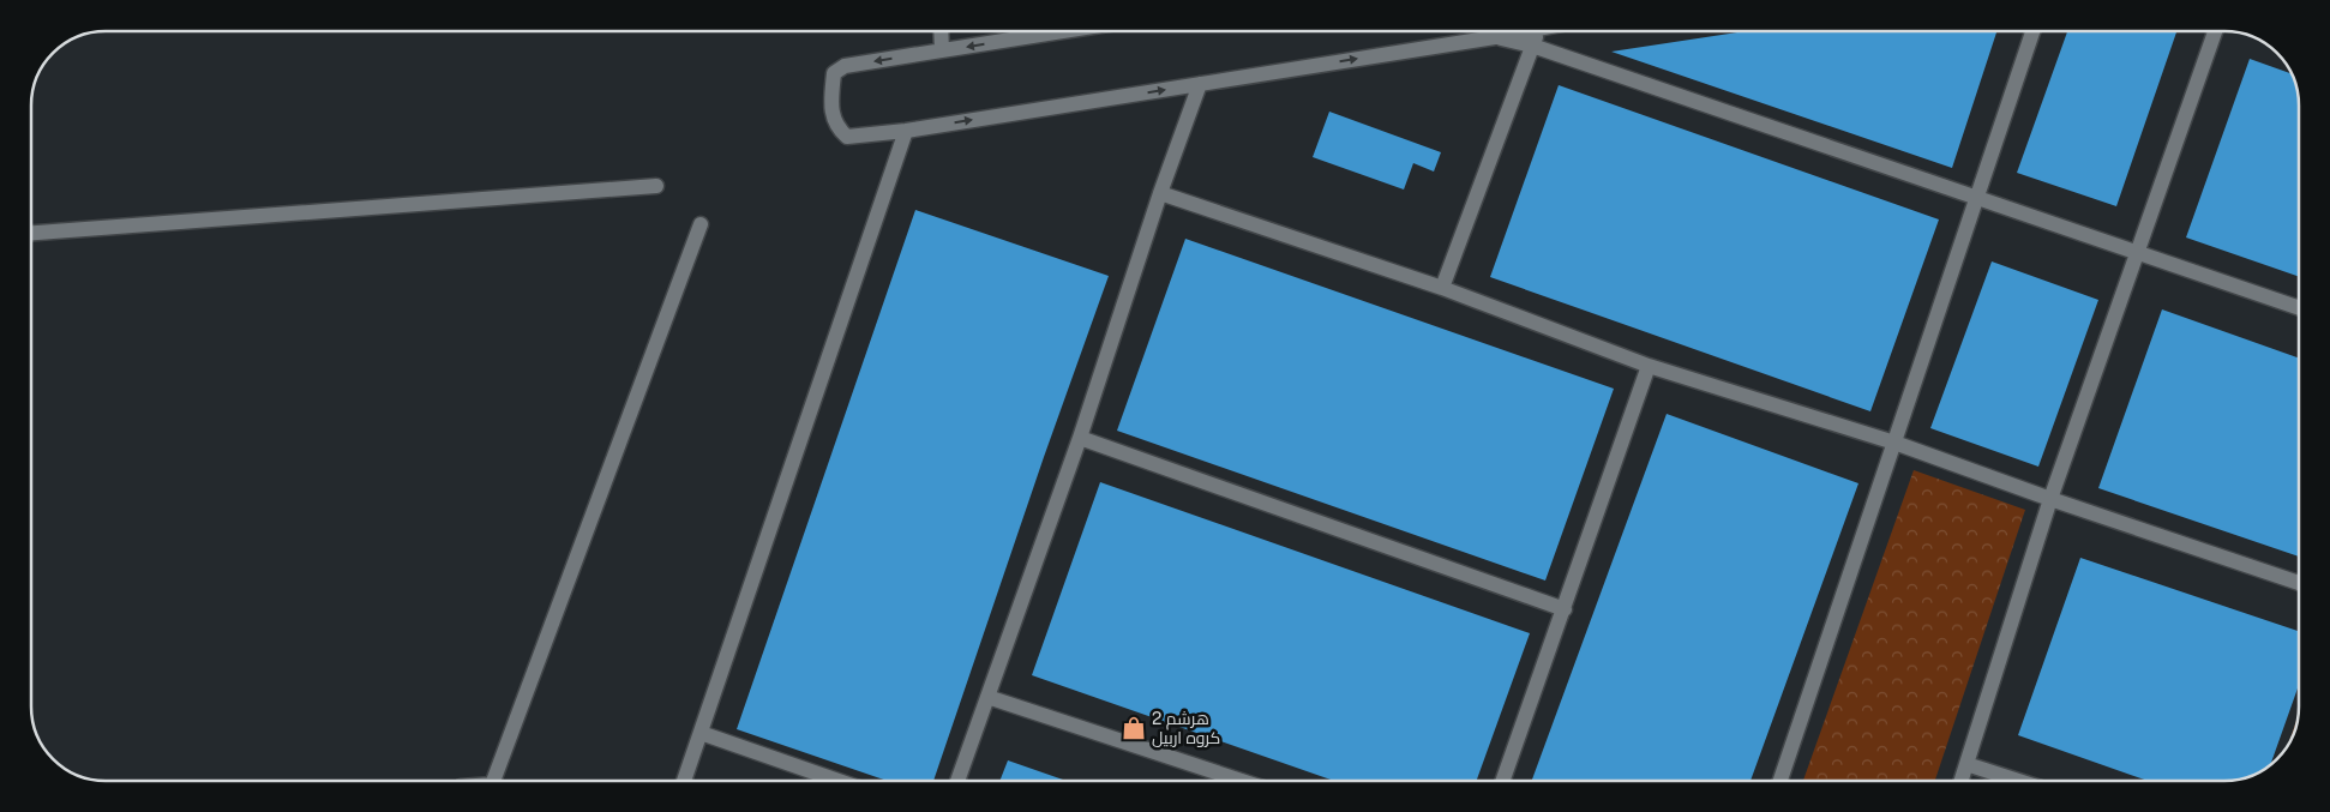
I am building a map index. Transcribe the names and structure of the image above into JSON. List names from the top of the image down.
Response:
{
  "places": {
    "shop": ["هرشم 2 كروه اربيل"]
  }
}
